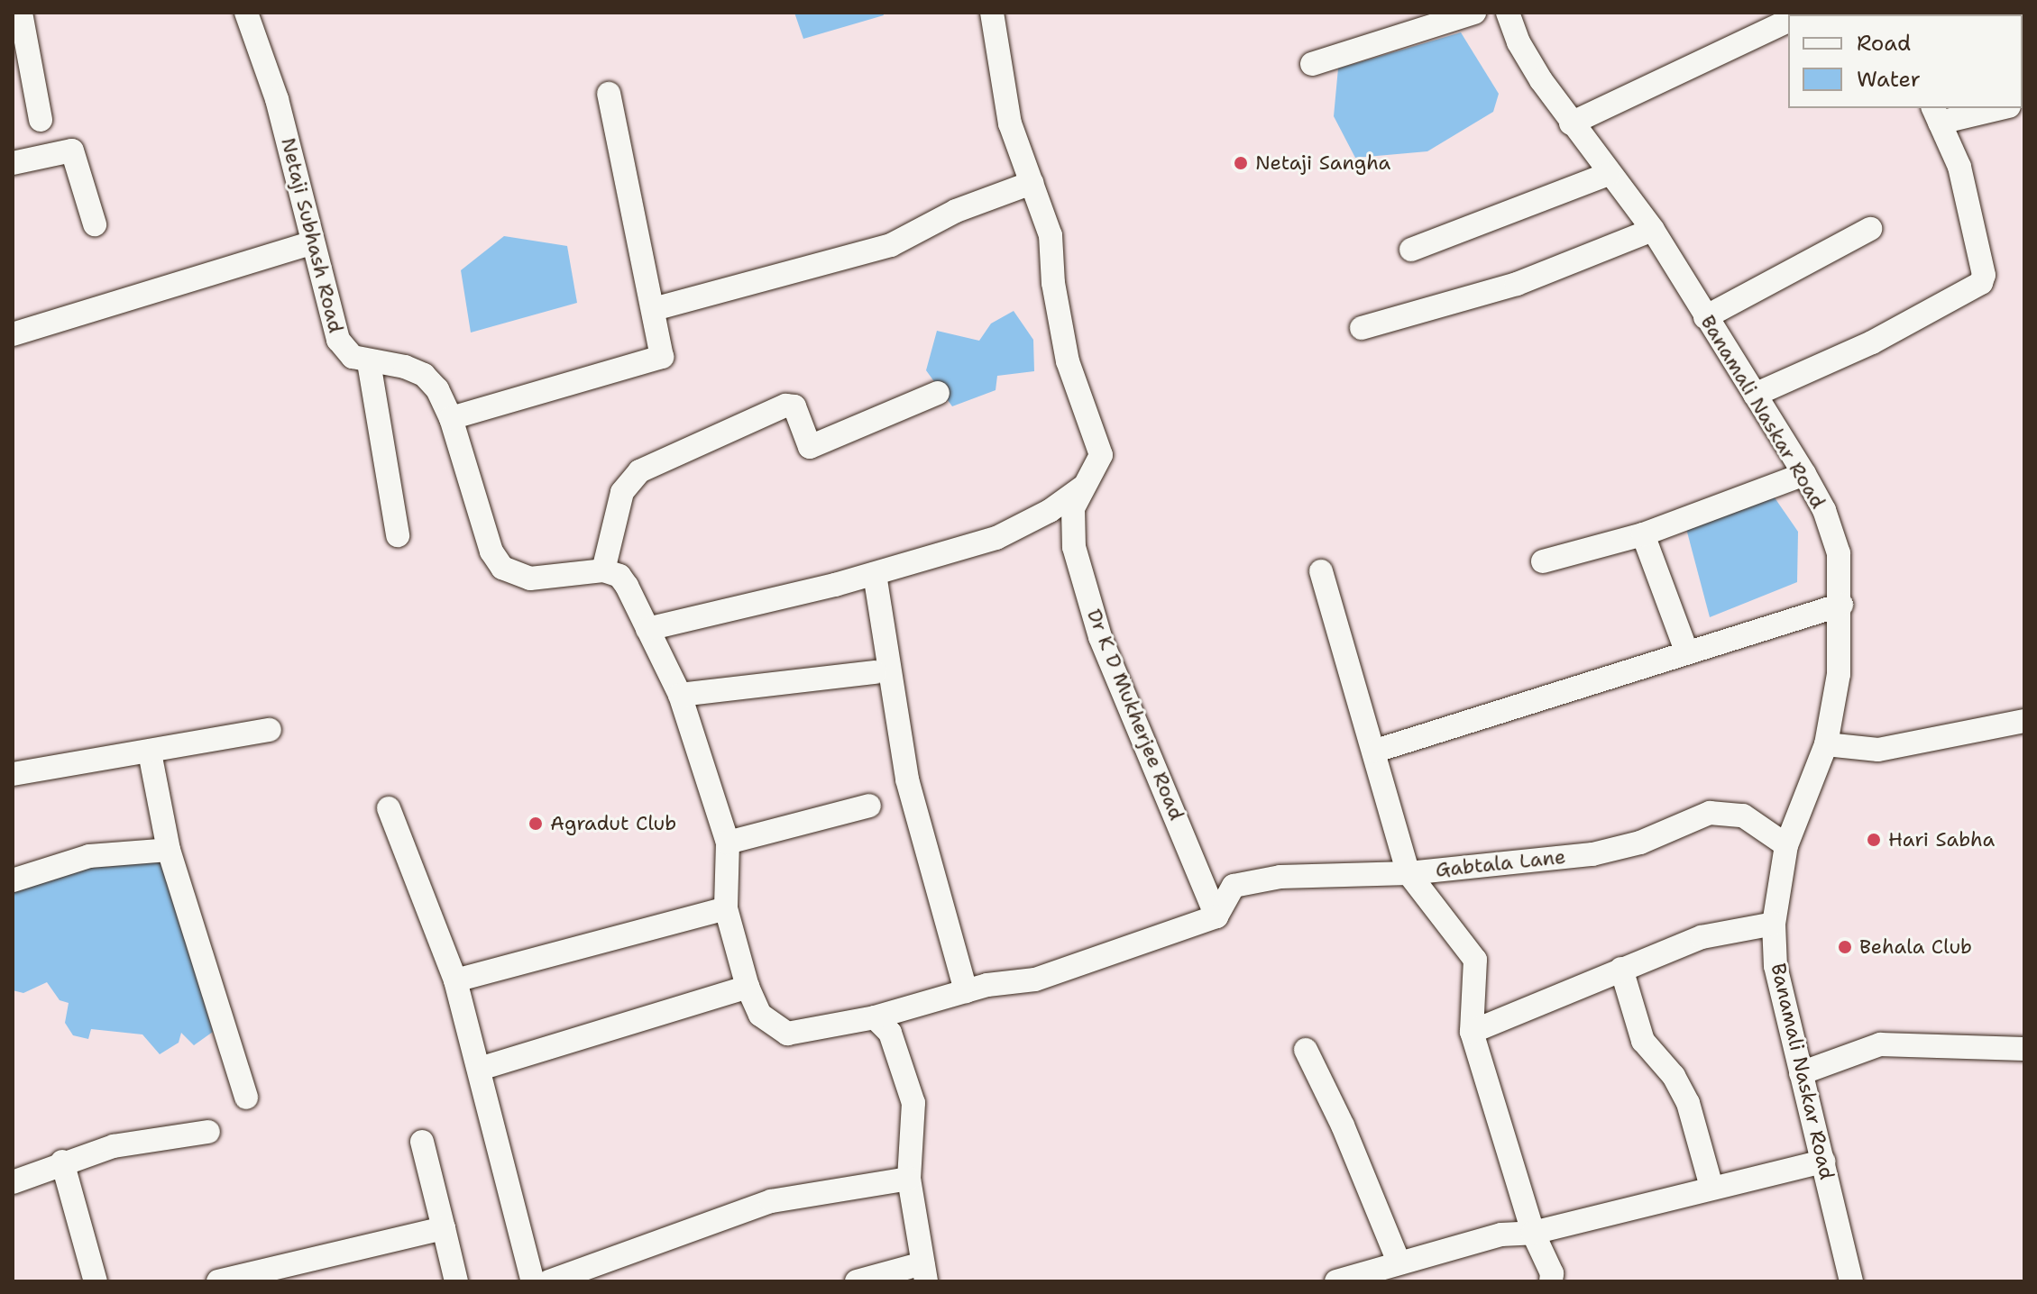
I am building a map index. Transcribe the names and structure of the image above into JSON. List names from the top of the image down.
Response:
{
  "streets": {
    "street": [
      "Netaji Subhash Road",
      "Banamali Naskar Road",
      "Dr K D Mukherjee Road",
      "Gabtala Lane"
    ]
  },
  "crossings": [
    ["Banamali Naskar Road", "Gabtala Lane"],
    ["Dr K D Mukherjee Road", "Gabtala Lane"]
  ],
  "places": [
    "Netaji Sangha",
    "Agradut Club",
    "Hari Sabha",
    "Behala Club"
  ],
  "legend": ["Road", "Water"]
}
